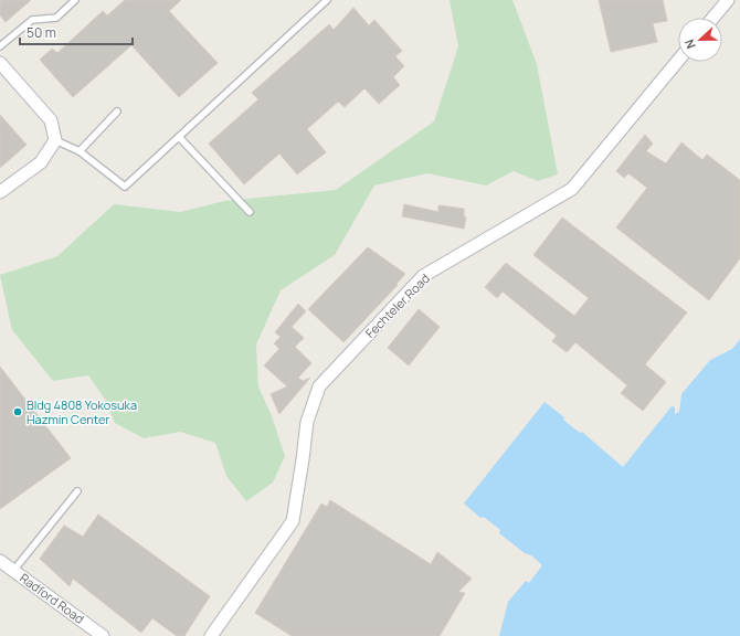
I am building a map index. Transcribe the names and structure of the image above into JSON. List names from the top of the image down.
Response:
{
  "streets": {
    "street": ["Fechteler Road", "Radford Road"]
  },
  "places": ["Bldg 4808 Yokosuka Hazmin Center"],
  "scale_bar": "50 m",
  "north": "left"
}
